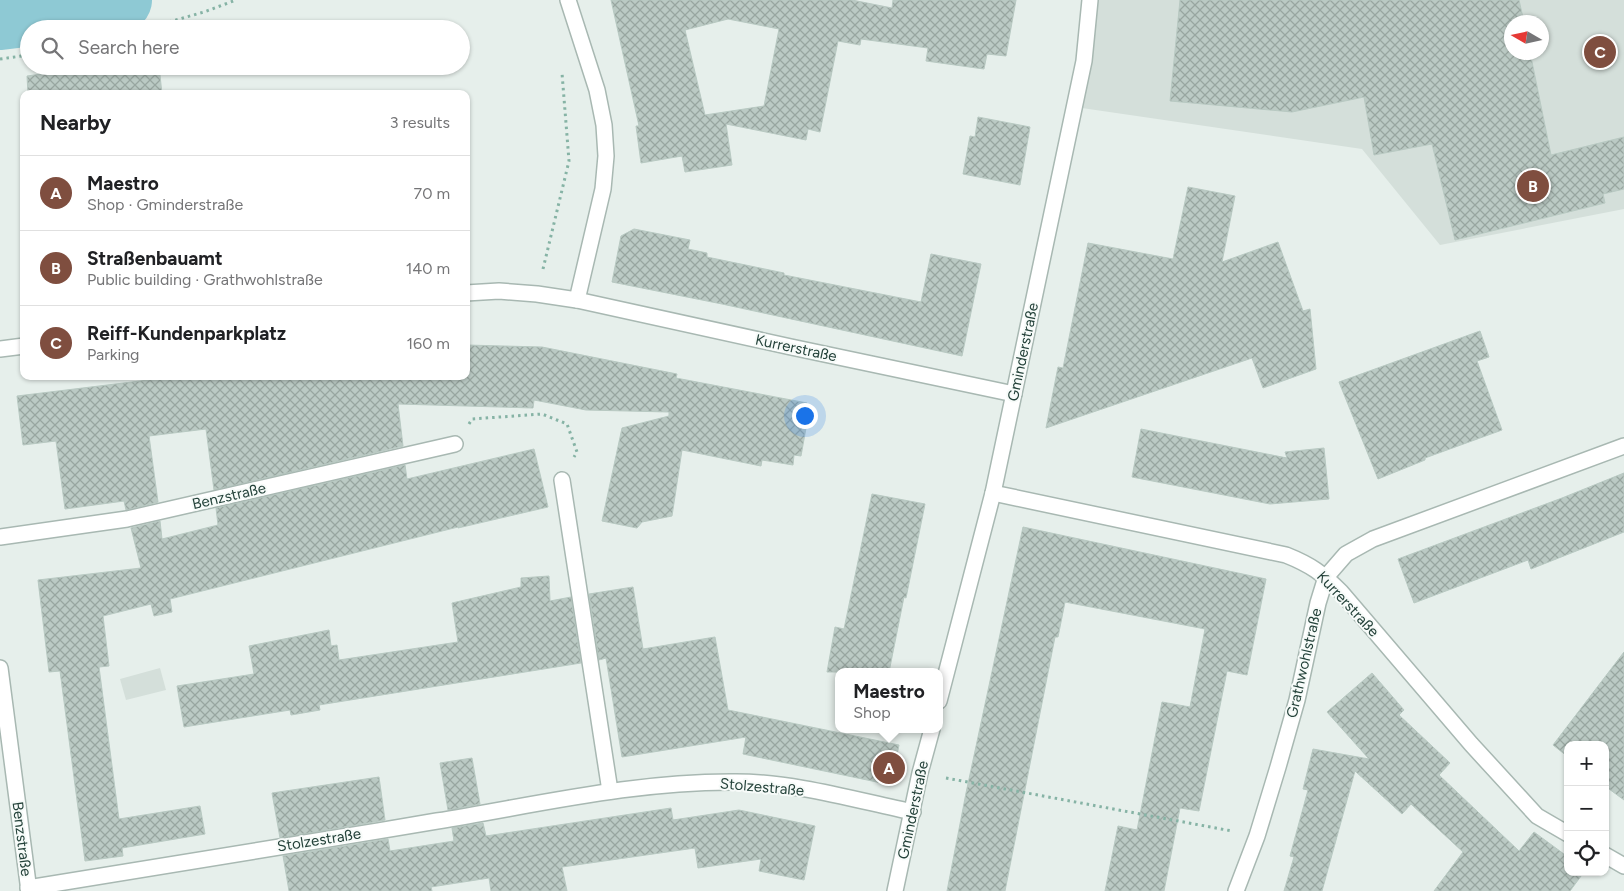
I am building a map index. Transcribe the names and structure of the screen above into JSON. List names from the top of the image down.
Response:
{
  "streets": {
    "street": [
      "Kurrerstraße",
      "Gminderstraße",
      "Benzstraße",
      "Grathwohlstraße",
      "Stolzestraße"
    ]
  },
  "crossings": [
    ["Kurrerstraße", "Gminderstraße"],
    ["Kurrerstraße", "Grathwohlstraße"],
    ["Gminderstraße", "Stolzestraße"],
    ["Benzstraße", "Stolzestraße"]
  ],
  "north": "left",
  "page": {
    "search": "Search here",
    "pins": ["C", "B", "A"],
    "heading": ["Nearby", "3 results"],
    "list": [
      {
        "mark": "A",
        "name": "Maestro",
        "note": "Shop · Gminderstraße",
        "value": "70 m"
      },
      {
        "mark": "B",
        "name": "Straßenbauamt",
        "note": "Public building · Grathwohlstraße",
        "value": "140 m"
      },
      {
        "mark": "C",
        "name": "Reiff-Kundenparkplatz",
        "note": "Parking",
        "value": "160 m"
      }
    ],
    "popup": ["Maestro", "Shop"],
    "map_buttons": ["+", "−"]
  }
}
